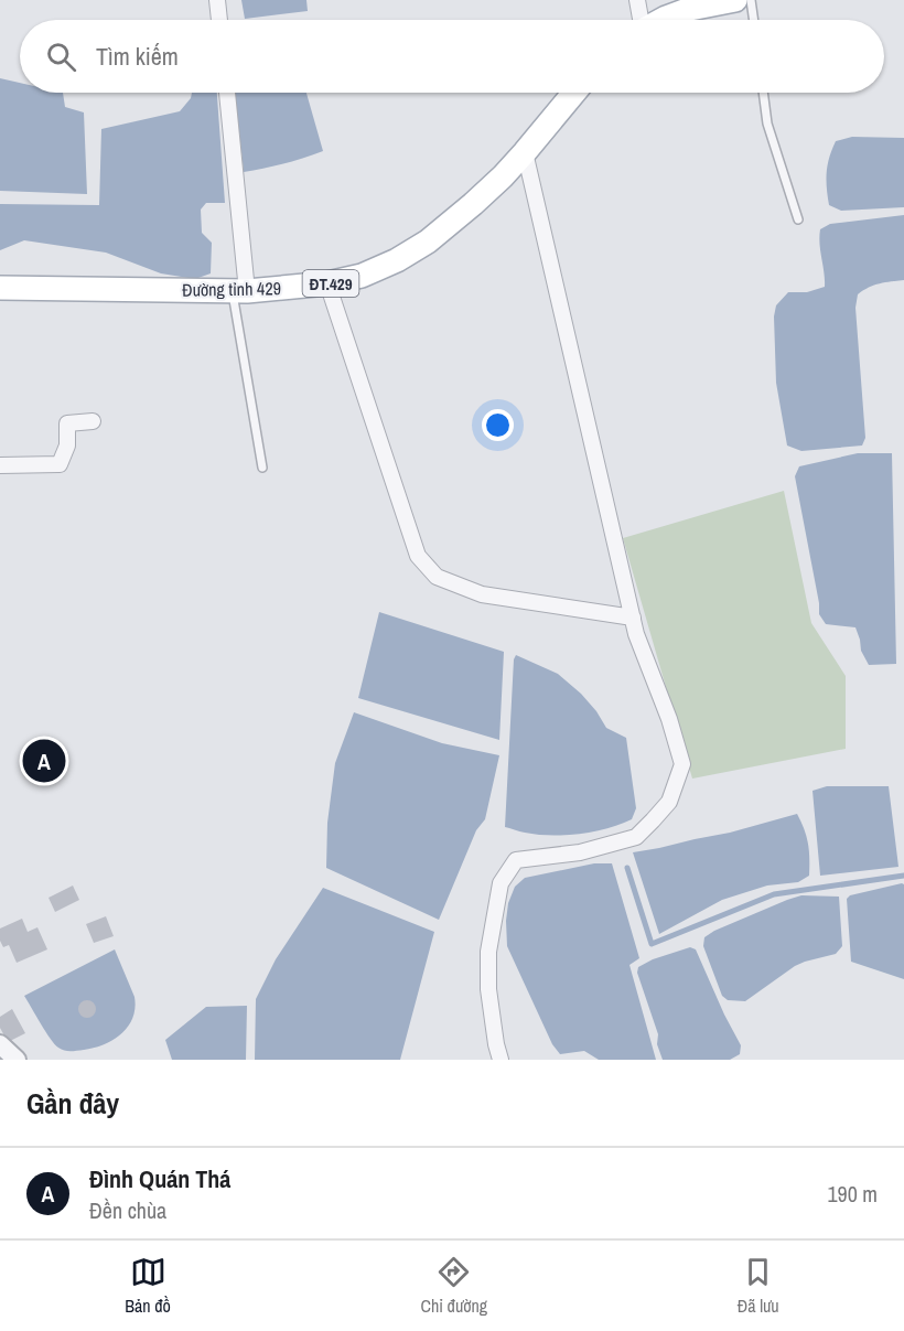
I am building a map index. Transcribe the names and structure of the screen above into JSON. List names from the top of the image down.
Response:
{
  "streets": {
    "main road": ["ĐT.429", "Đường tỉnh 429"]
  },
  "page": {
    "search": "Tìm kiếm",
    "pins": "A",
    "heading": "Gần đây",
    "list": [
      {
        "mark": "A",
        "name": "Đình Quán Thá",
        "note": "Đền chùa",
        "value": "190 m"
      }
    ],
    "nav": ["Bản đồ", "Chỉ đường", "Đã lưu"]
  }
}
